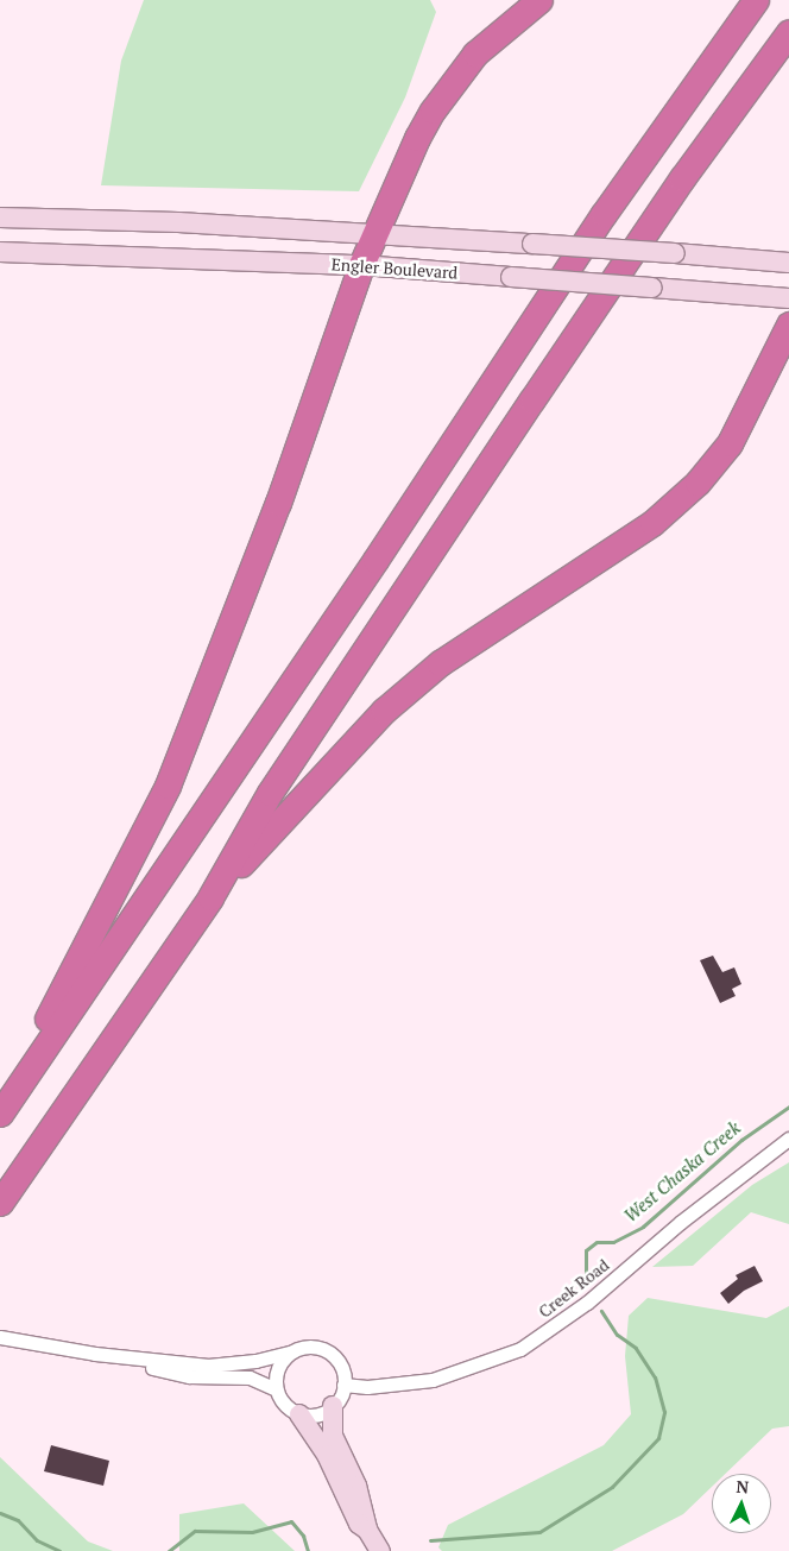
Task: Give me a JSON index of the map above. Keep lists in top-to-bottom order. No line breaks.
{"streets":{"main road":["Engler Boulevard"],"street":["Creek Road"]},"water":["West Chaska Creek"],"north":"top"}
